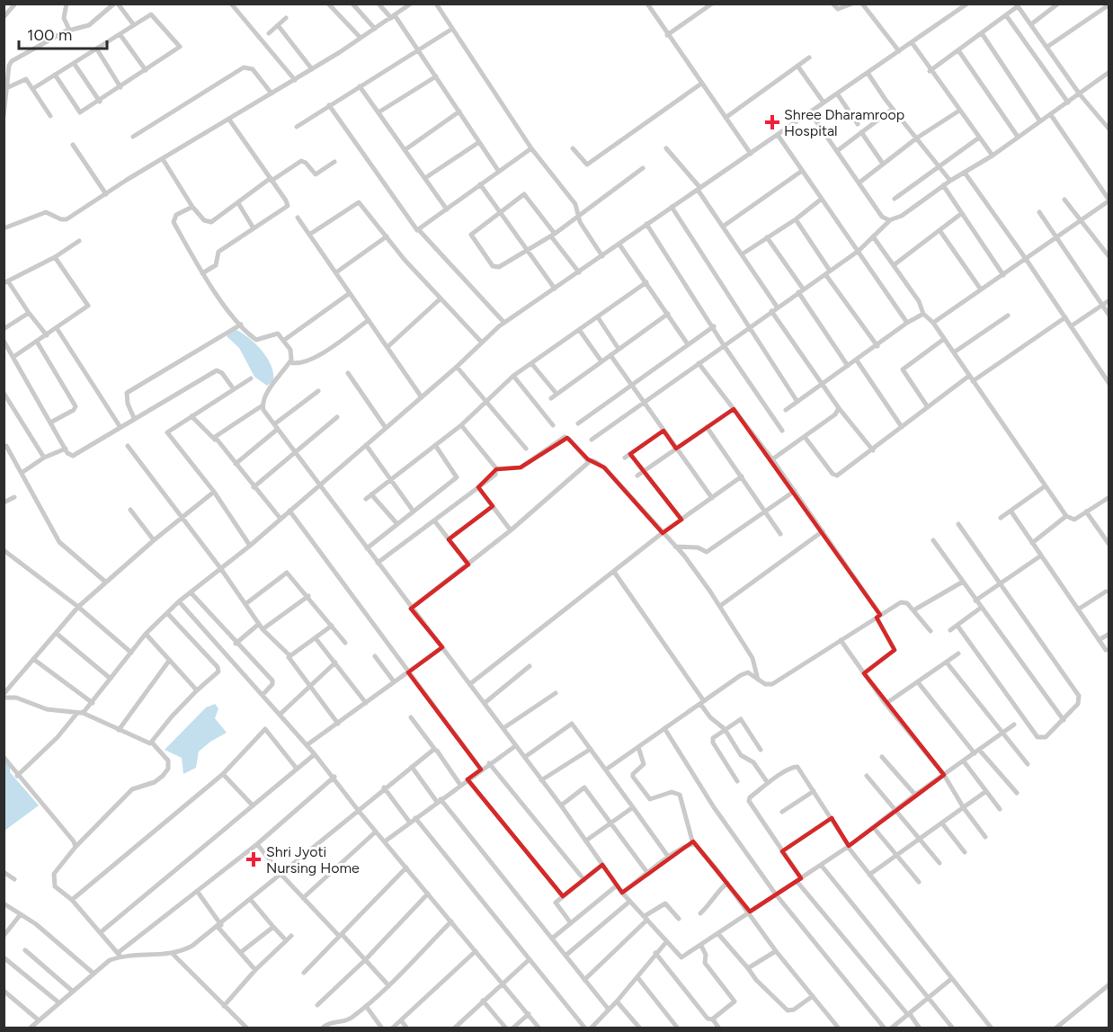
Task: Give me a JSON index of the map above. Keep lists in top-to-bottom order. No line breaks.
{"places":{"health":["Shree Dharamroop Hospital","Shri Jyoti Nursing Home"]},"scale_bar":"100 m"}
